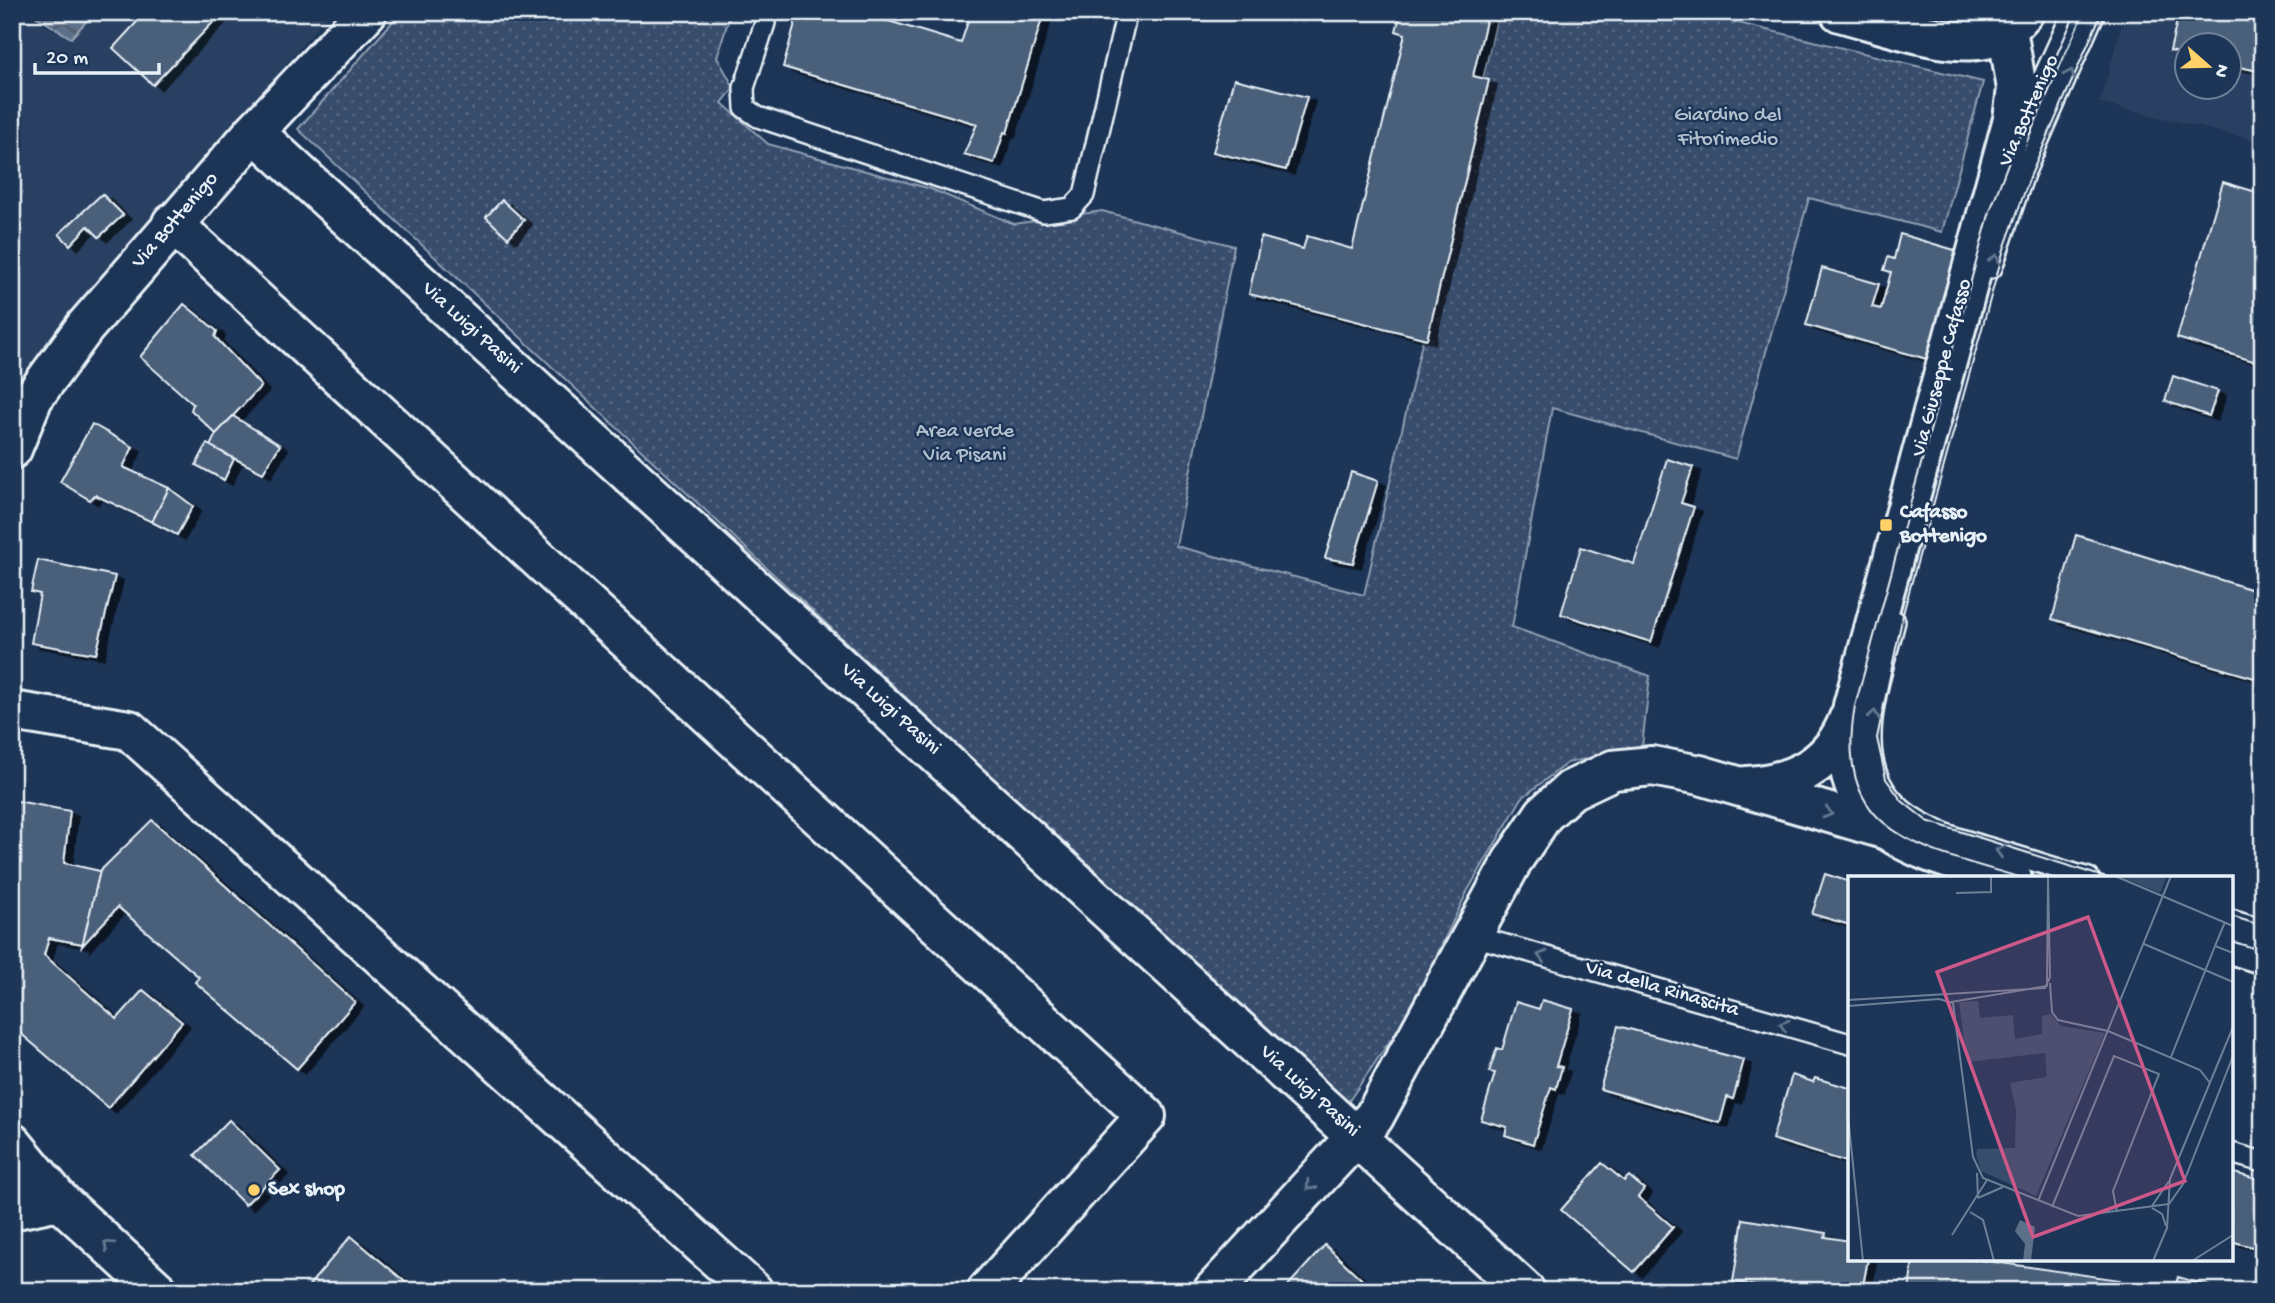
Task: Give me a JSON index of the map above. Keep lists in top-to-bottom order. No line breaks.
{"streets":{"street":["Via Bottenigo","Via Luigi Pasini","Via Giuseppe Cafasso"],"lane":["Via della Rinascita"]},"crossings":[["Via Bottenigo","Via Luigi Pasini"],["Via Bottenigo","Via Giuseppe Cafasso"]],"one_way":["Via della Rinascita"],"parks":["Giardino del Fitorimedio","Area verde Via Pisani"],"places":{"transit":["Cafasso Bottenigo"],"other":["Sex shop"]},"scale_bar":"20 m","north":"right"}
